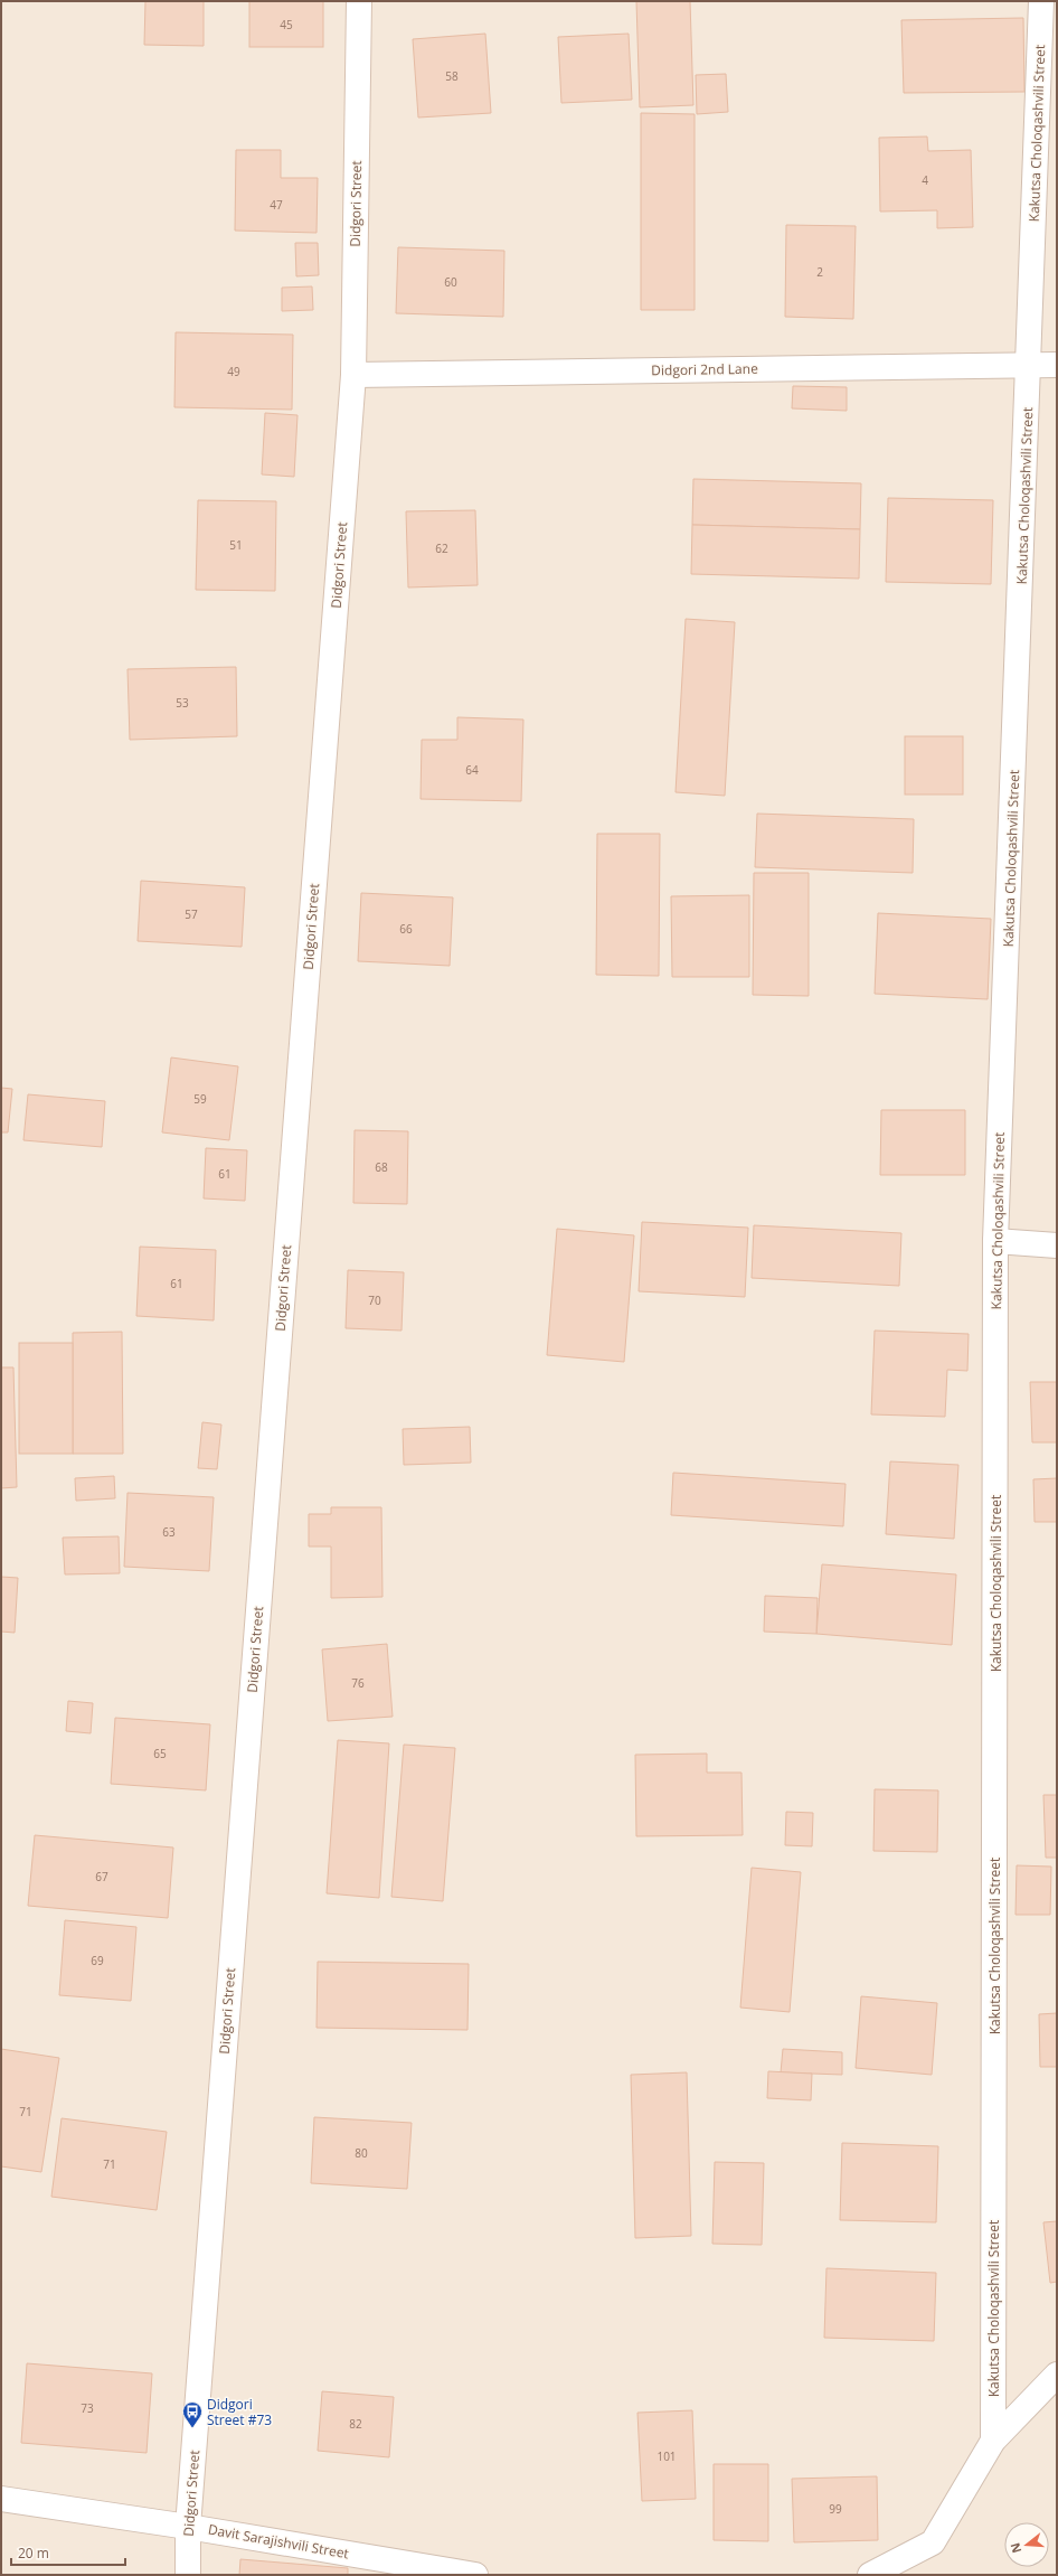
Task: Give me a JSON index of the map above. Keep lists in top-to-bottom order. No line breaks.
{"streets":{"street":["Kakutsa Choloqashvili Street","Didgori Street","Didgori 2nd Lane","Davit Sarajishvili Street"]},"crossings":[["Kakutsa Choloqashvili Street","Didgori 2nd Lane"],["Didgori Street","Didgori 2nd Lane"],["Didgori Street","Davit Sarajishvili Street"]],"places":{"bus stop":["Didgori Street #73"]},"house_numbers":["45","58","4","47","2","60","49","51","62","53","64","57","66","59","68","61","61","70","63","76","65","67","69","71","80","71","73","82","101","99"],"scale_bar":"20 m","north":"left"}
